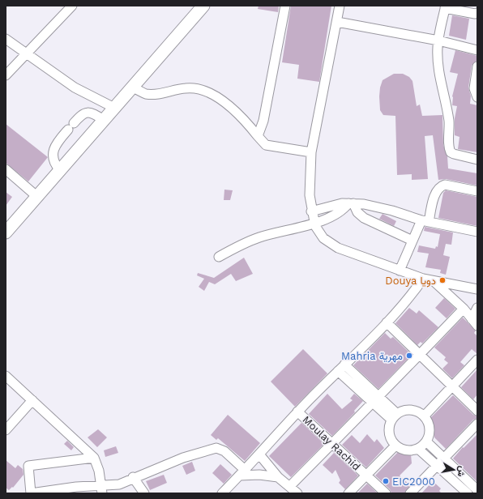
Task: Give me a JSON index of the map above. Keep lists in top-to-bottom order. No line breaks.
{"streets":{"street":["Moulay Rachid"]},"places":["Douya دويا","Mahria مهرية","EIC2000"],"north":"right"}
